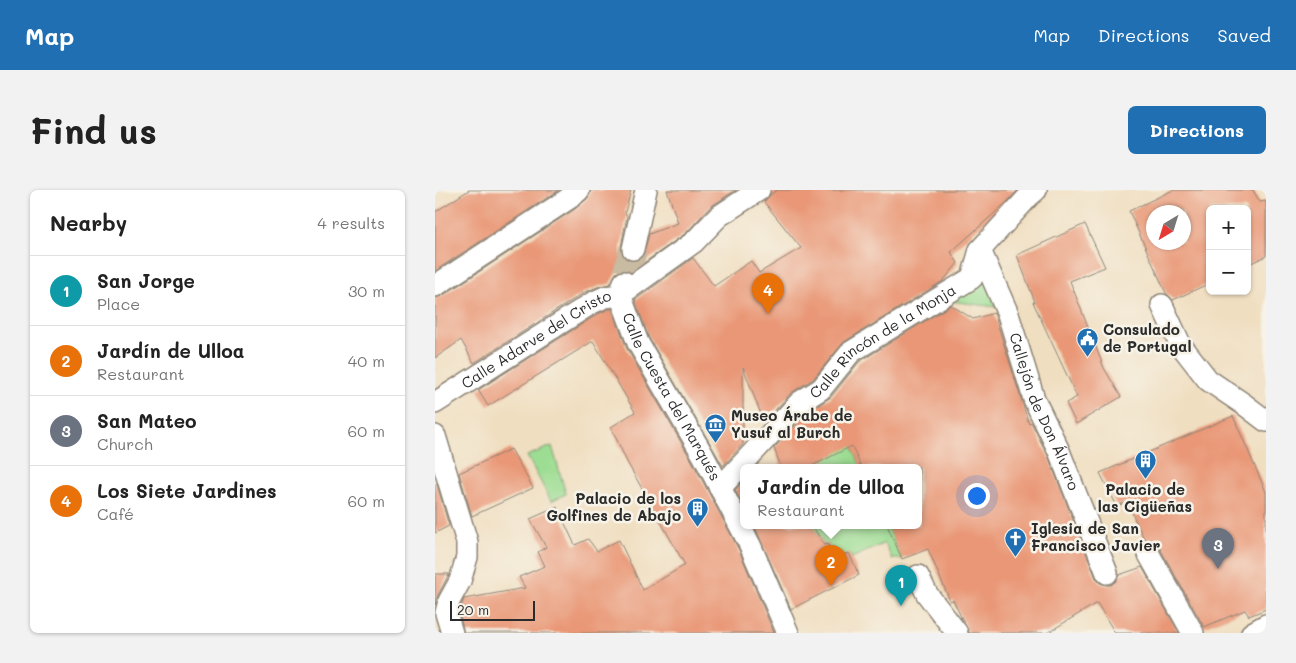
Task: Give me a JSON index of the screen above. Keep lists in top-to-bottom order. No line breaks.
{"streets":{"street":["Calle Rincón de la Monja","Calle Adarve del Cristo","Calle Cuesta del Marqués","Callejón de Don Álvaro"]},"crossings":[["Calle Rincón de la Monja","Calle Cuesta del Marqués"],["Calle Rincón de la Monja","Callejón de Don Álvaro"],["Calle Adarve del Cristo","Calle Cuesta del Marqués"]],"places":{"public building":["Consulado de Portugal"],"museum":["Museo Árabe de Yusuf al Burch"],"building":["Palacio de las Cigüeñas","Palacio de los Golfines de Abajo"],"church":["Iglesia de San Francisco Javier"]},"scale_bar":"20 m","north":"bottom left","page":{"header":"Map","nav":["Map","Directions","Saved"],"buttons":"Directions","title":"Find us","heading":["Nearby","4 results"],"map_buttons":["+","−"],"list":[{"mark":"1","name":"San Jorge","note":"Place","value":"30 m"},{"mark":"2","name":"Jardín de Ulloa","note":"Restaurant","value":"40 m"},{"mark":"3","name":"San Mateo","note":"Church","value":"60 m"},{"mark":"4","name":"Los Siete Jardines","note":"Café","value":"60 m"}],"pins":["4","3","2","1"],"popup":["Jardín de Ulloa","Restaurant"],"scale":"20 m"}}
